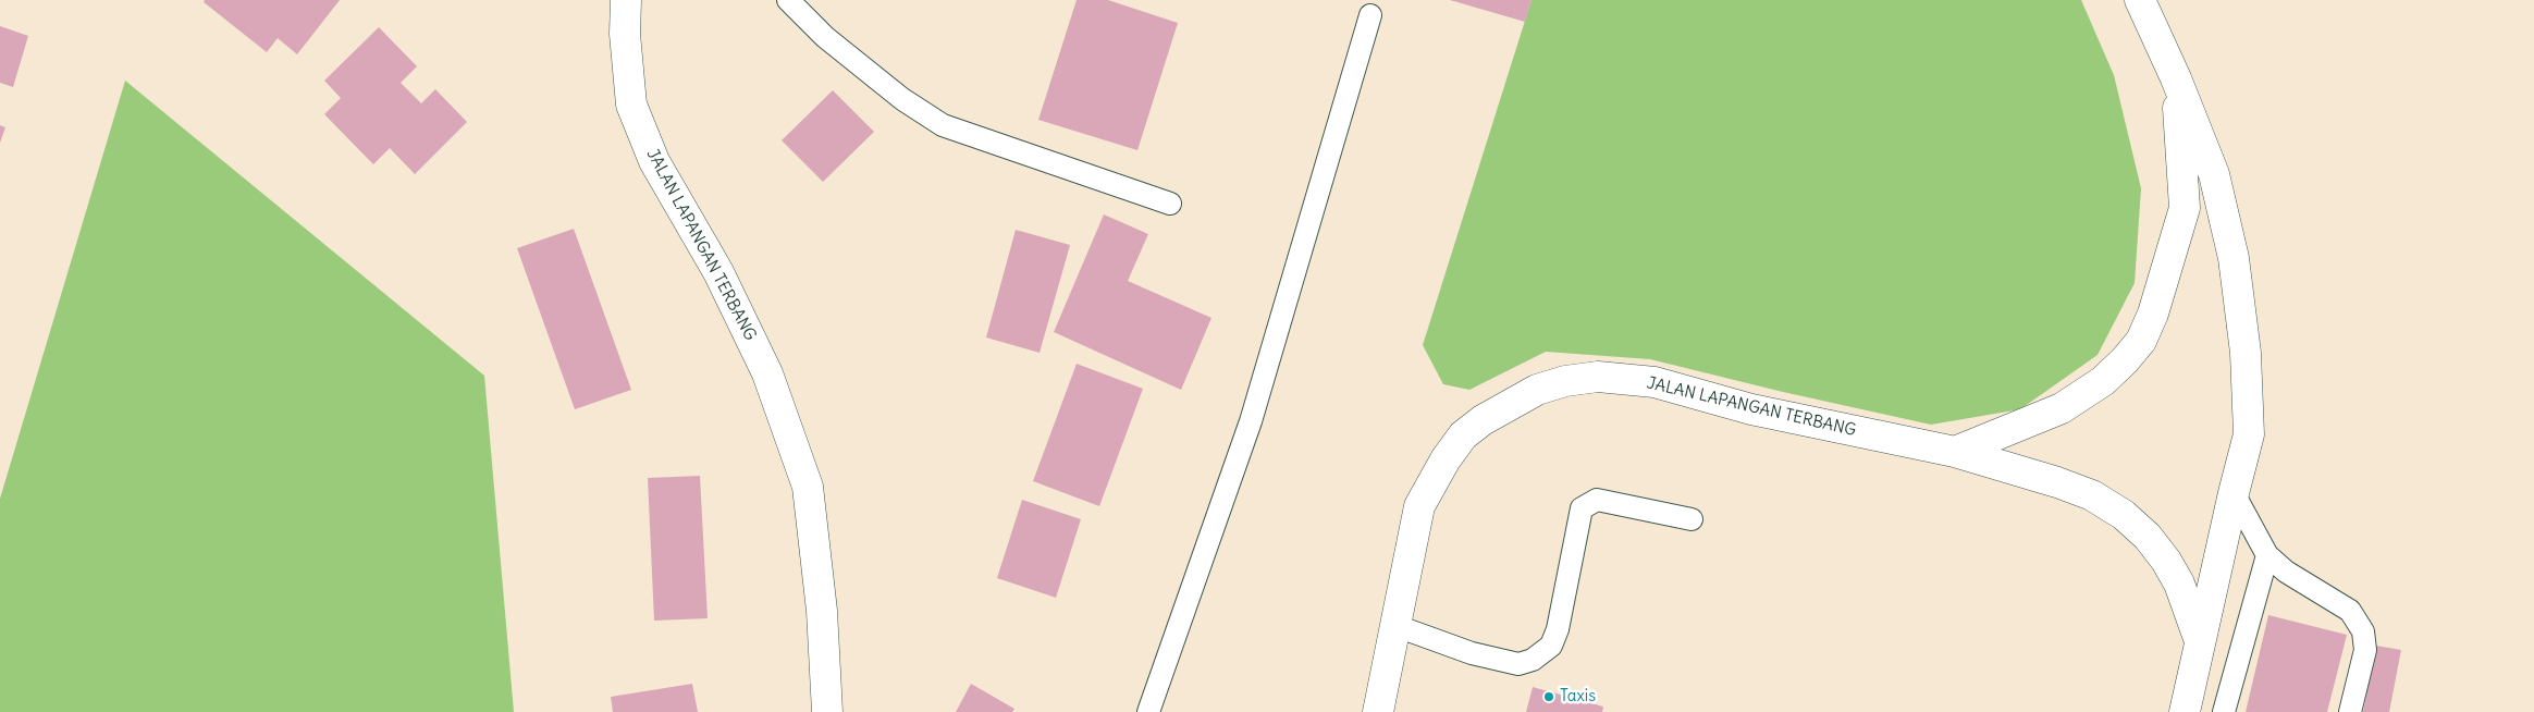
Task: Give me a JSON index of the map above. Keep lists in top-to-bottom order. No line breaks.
{"streets":{"street":["JALAN LAPANGAN TERBANG"]},"places":["Taxis"]}
